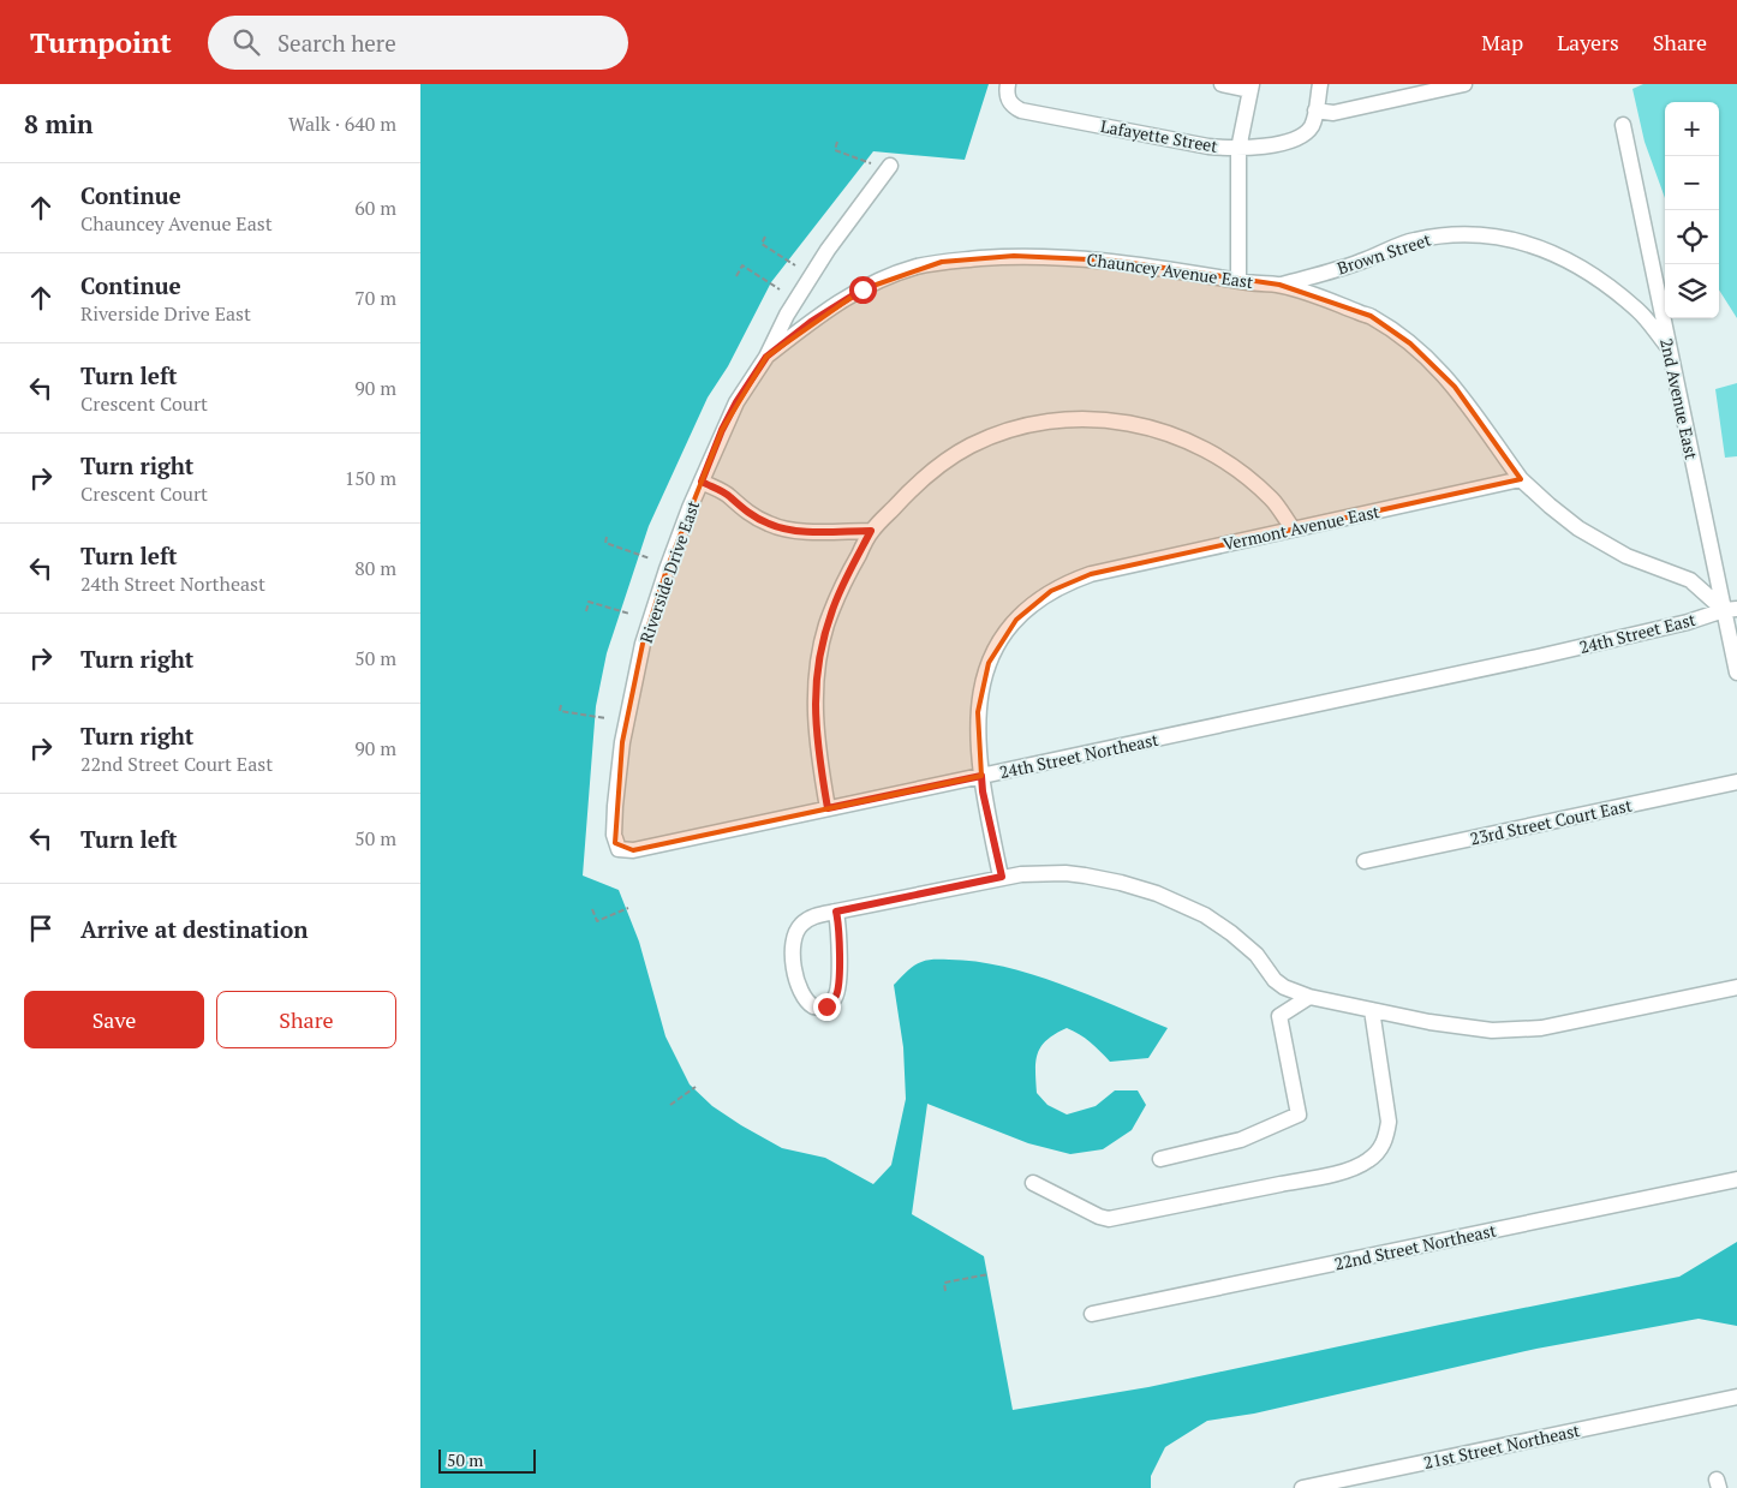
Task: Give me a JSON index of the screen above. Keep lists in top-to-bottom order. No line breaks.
{"streets":{"street":["Lafayette Street","Brown Street","Chauncey Avenue East","2nd Avenue East","Vermont Avenue East","Riverside Drive East","24th Street East","24th Street Northeast","23rd Street Court East","22nd Street Northeast","21st Street Northeast"]},"crossings":[["Brown Street","Chauncey Avenue East"],["Brown Street","2nd Avenue East"],["Chauncey Avenue East","Vermont Avenue East"],["Chauncey Avenue East","Riverside Drive East"],["2nd Avenue East","24th Street East"],["Vermont Avenue East","24th Street Northeast"],["Riverside Drive East","24th Street Northeast"],["24th Street East","24th Street Northeast"]],"scale_bar":"50 m","page":{"header":"Turnpoint","search":"Search here","nav":["Map","Layers","Share"],"heading":["8 min","Walk · 640 m"],"map_buttons":["+","−"],"list":[["Continue","Chauncey Avenue East","60 m"],["Continue","Riverside Drive East","70 m"],["Turn left","Crescent Court","90 m"],["Turn right","Crescent Court","150 m"],["Turn left","24th Street Northeast","80 m"],["Turn right","50 m"],["Turn right","22nd Street Court East","90 m"],["Turn left","50 m"],"Arrive at destination"],"buttons":["Save","Share"],"scale":"50 m"}}
